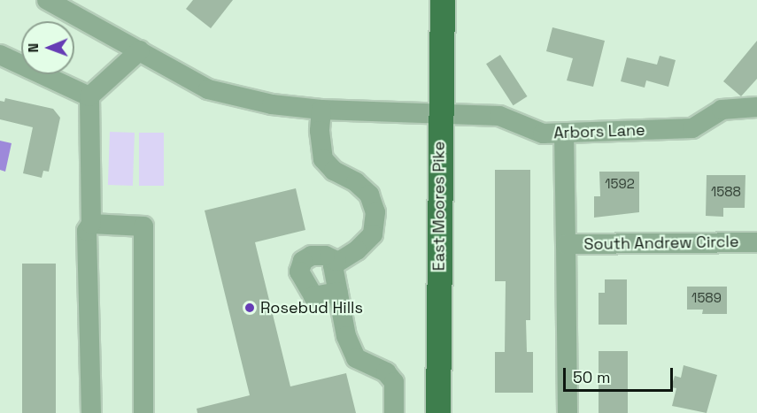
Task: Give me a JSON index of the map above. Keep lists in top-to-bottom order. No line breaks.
{"streets":{"main road":["East Moores Pike"],"street":["Arbors Lane","South Andrew Circle"]},"crossings":[["Arbors Lane","East Moores Pike"],["Arbors Lane","South Andrew Circle"]],"places":["Rosebud Hills"],"house_numbers":["1592","1588","1589"],"scale_bar":"50 m","north":"left"}
